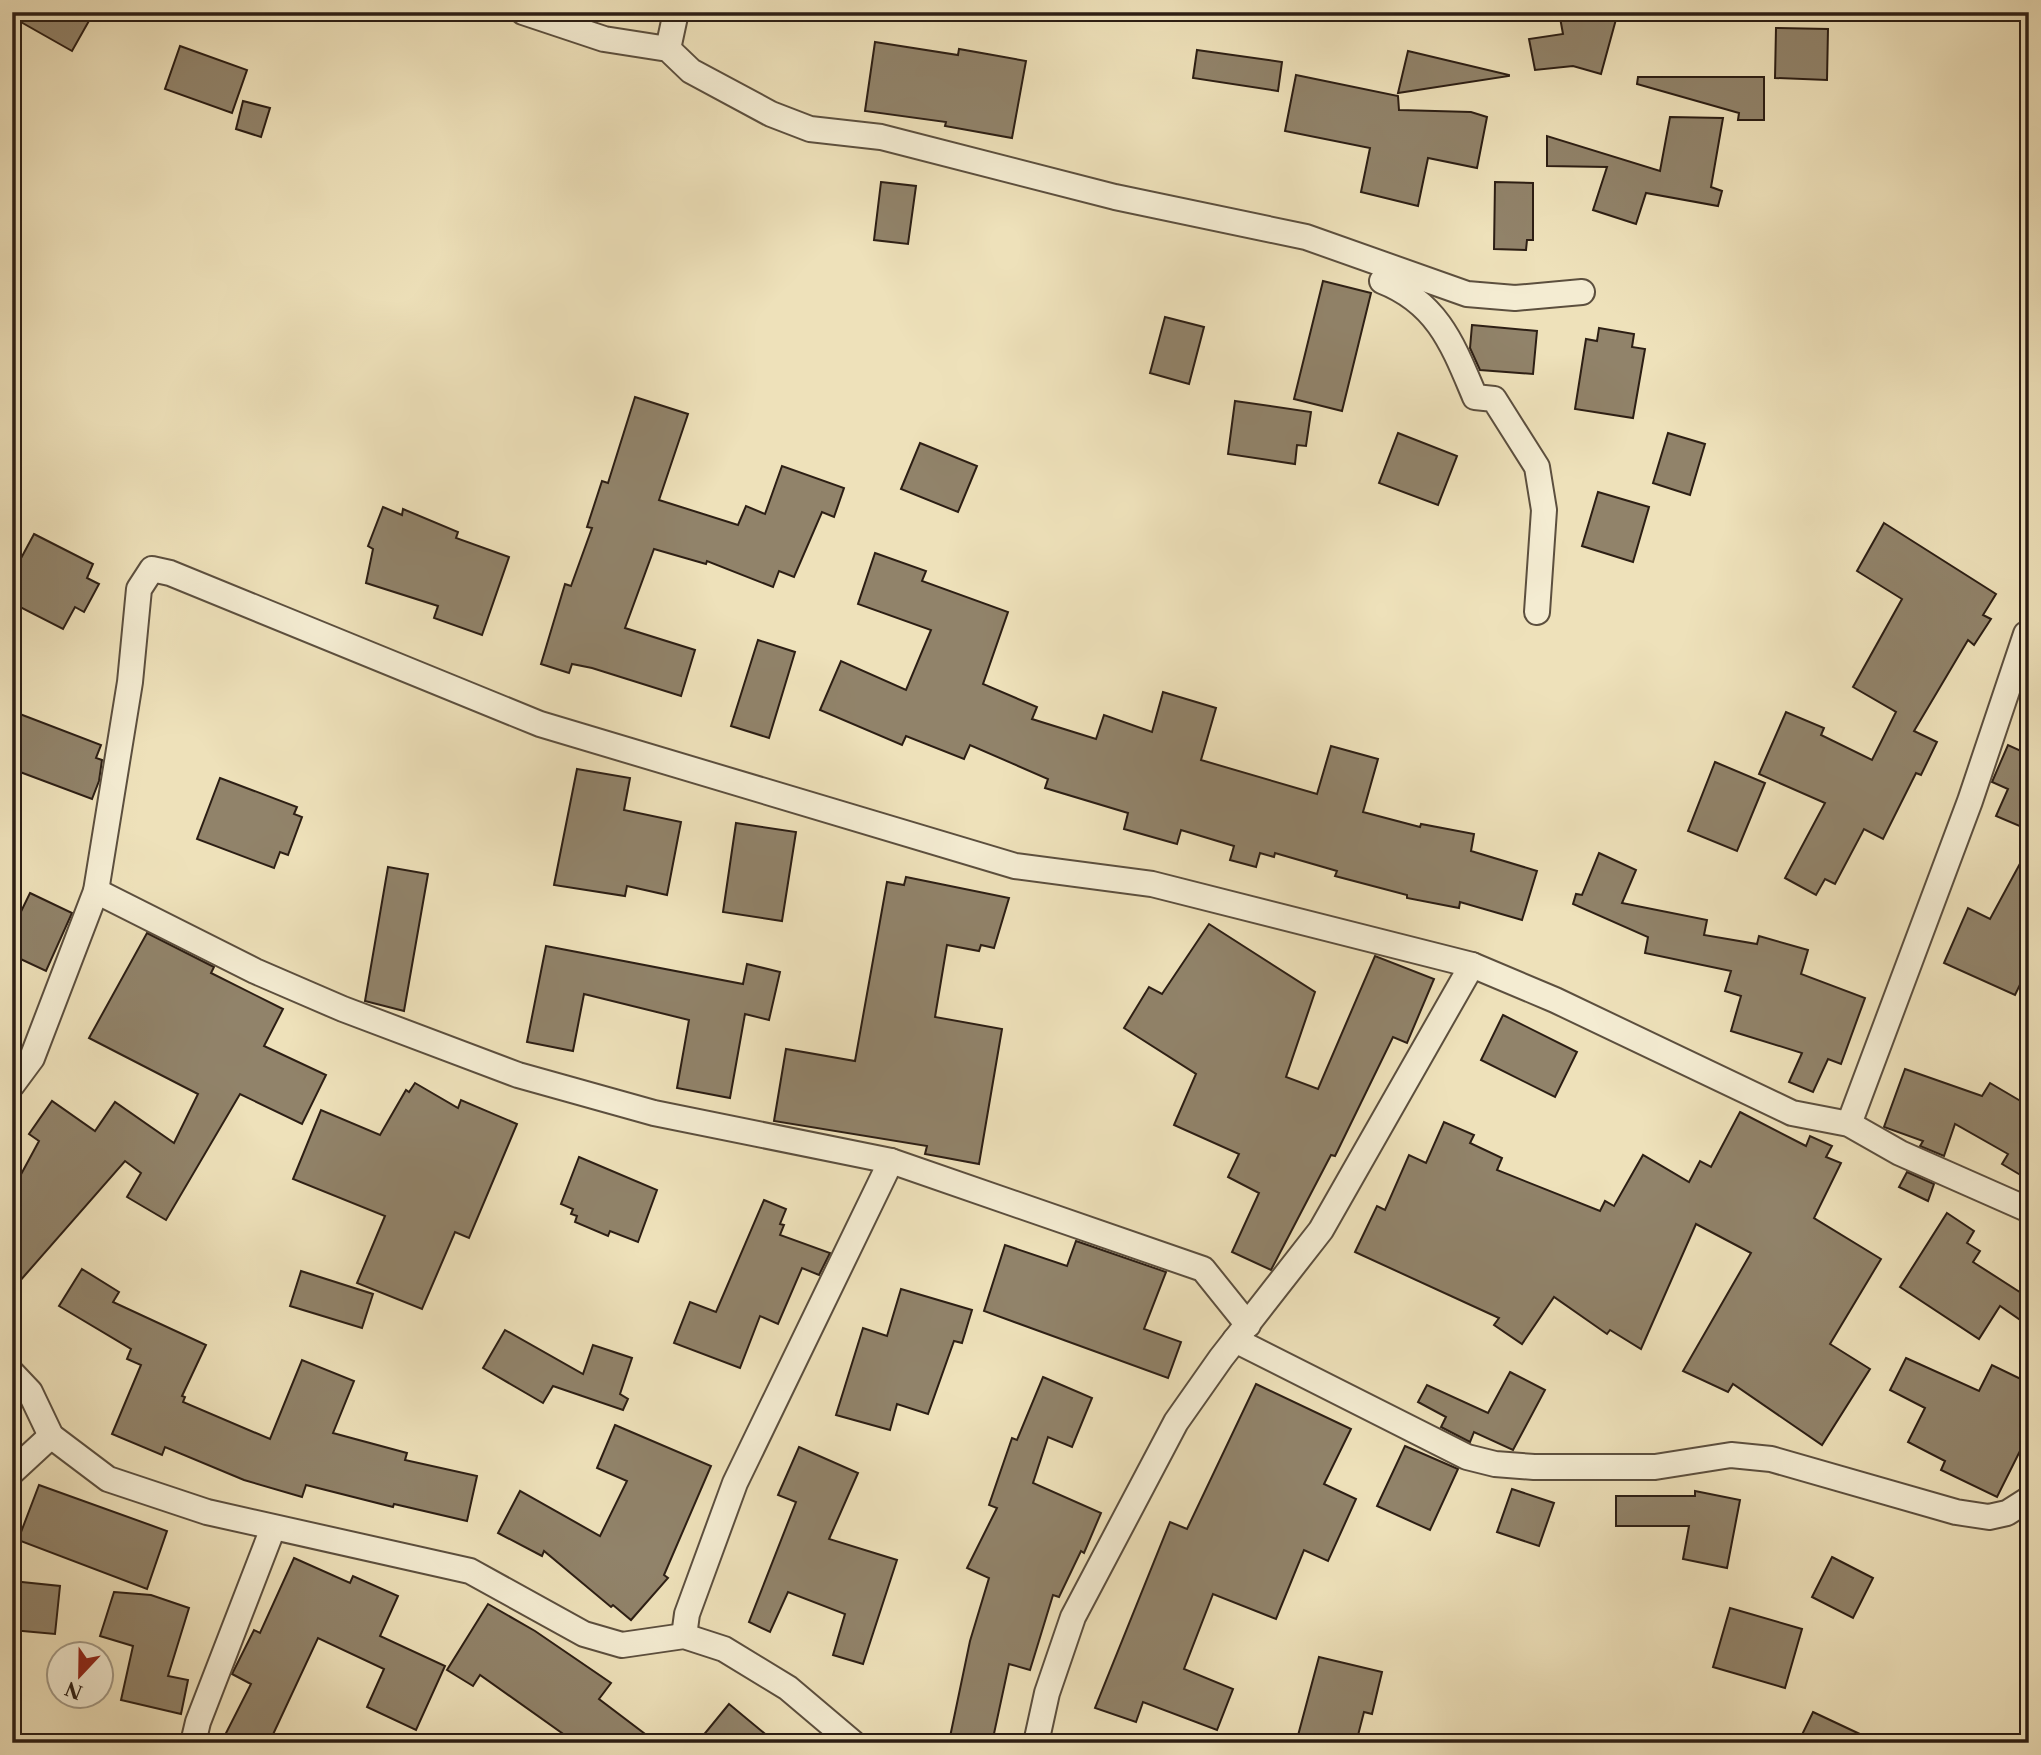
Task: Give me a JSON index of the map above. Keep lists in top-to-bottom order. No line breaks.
{"north":"bottom"}
